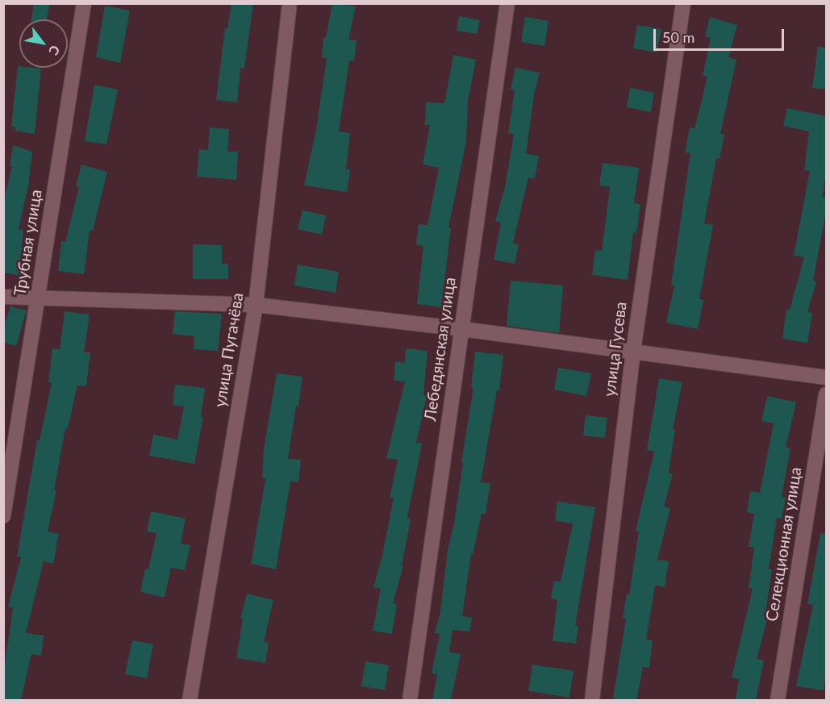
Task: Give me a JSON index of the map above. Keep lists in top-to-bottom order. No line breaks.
{"streets":{"street":["Трубная улица","Лебедянская улица","улица Гусева","улица Пугачёва","Селекционная улица"]},"scale_bar":"50 m","north":"bottom right"}
